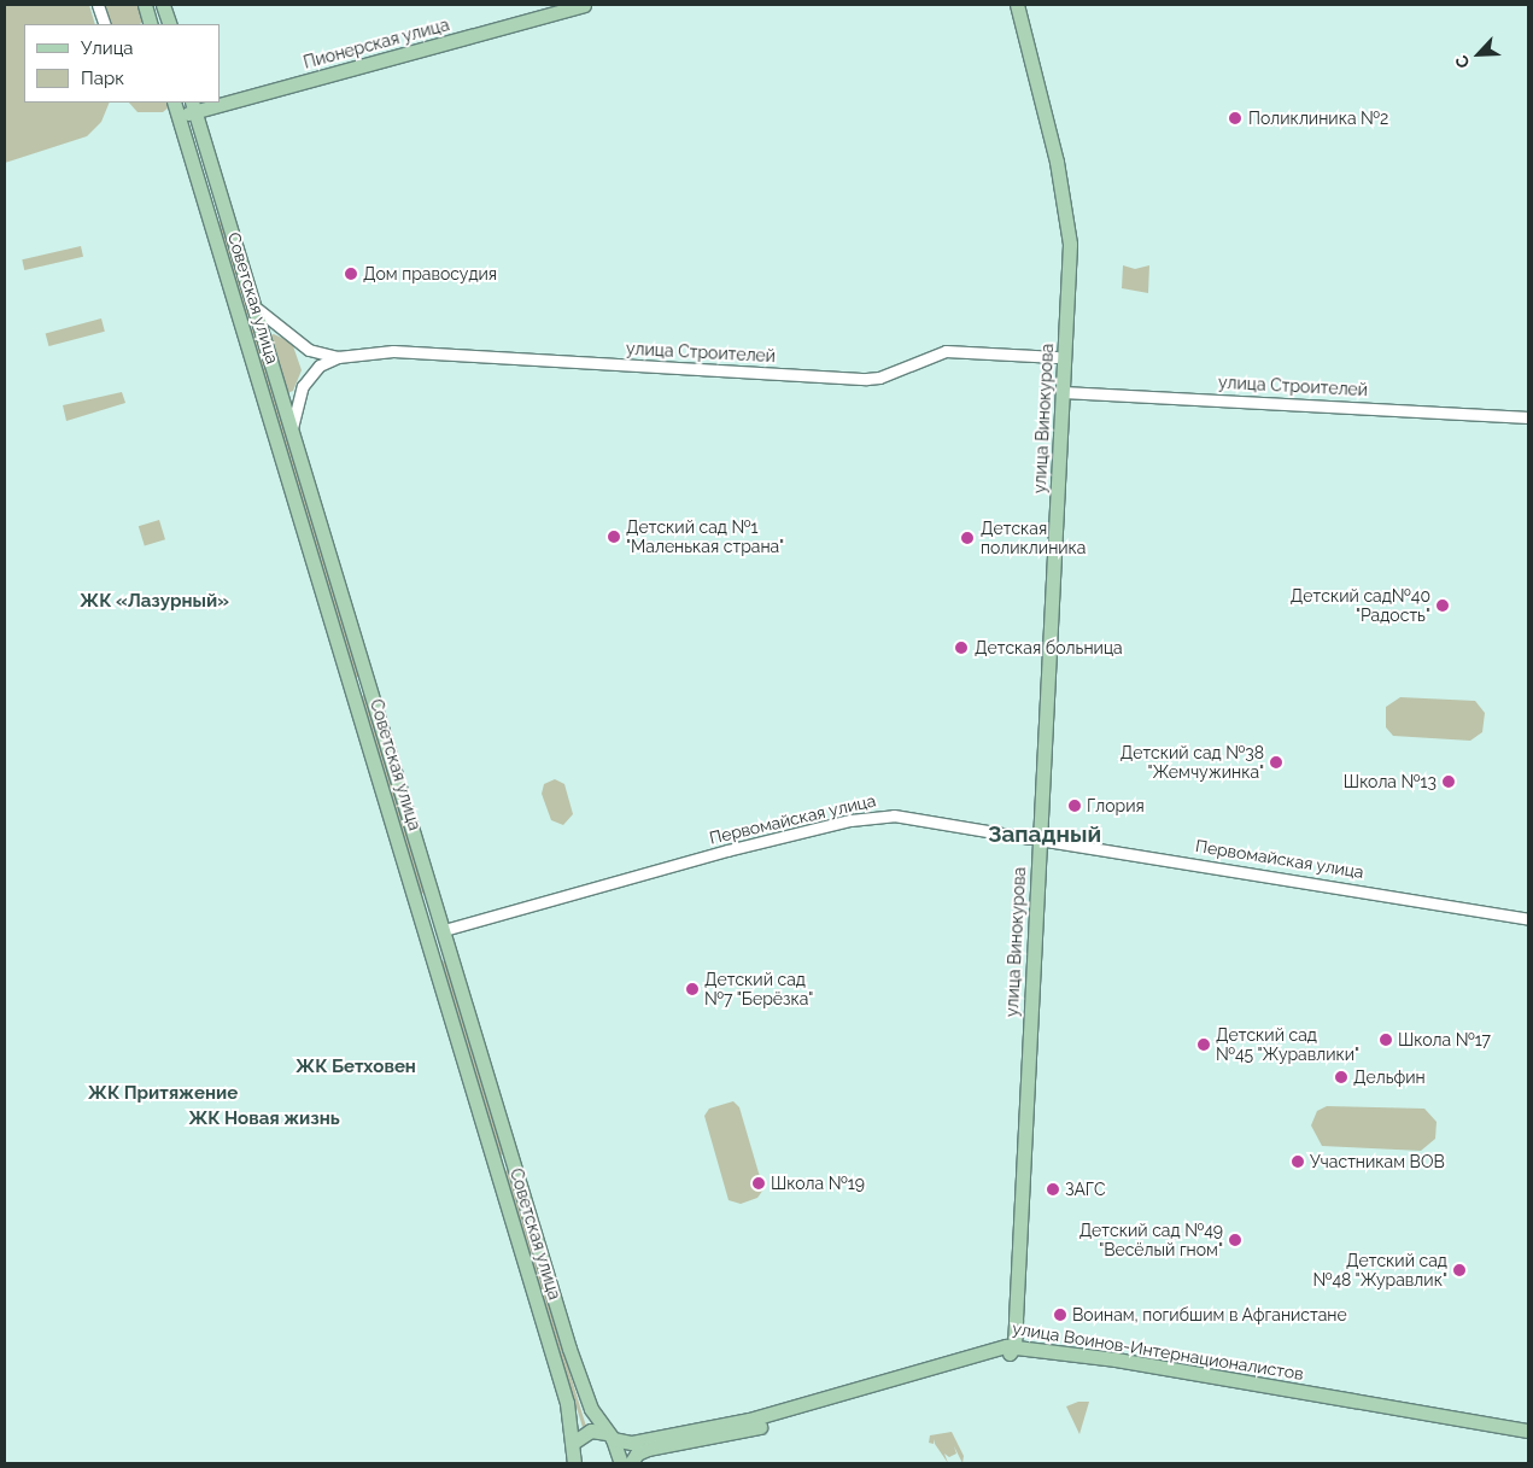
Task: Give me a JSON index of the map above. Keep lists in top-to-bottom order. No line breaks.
{"streets":{"main road":["Пионерская улица","Советская улица","улица Винокурова","Первомайская улица","улица Воинов-Интернационалистов"],"street":["улица Строителей"]},"crossings":[["Пионерская улица","Советская улица"],["Советская улица","улица Строителей"],["Советская улица","Первомайская улица"],["Советская улица","улица Воинов-Интернационалистов"],["улица Строителей","улица Винокурова"],["улица Винокурова","Первомайская улица"],["улица Винокурова","улица Воинов-Интернационалистов"]],"districts":["ЖК «Лазурный»","Западный","ЖК Бетховен","ЖК Притяжение","ЖК Новая жизнь"],"places":["Поликлиника №2","Дом правосудия","Детский сад №1 \"Маленькая страна\"","Детская поликлиника","Детский сад№40 \"Радость\"","Детская больница","Детский сад №38 \"Жемчужинка\"","Школа №13","Глория","Детский сад №7 \"Берёзка\"","Школа №17","Детский сад №45 \"Журавлики\"","Дельфин","Участникам ВОВ","Школа №19","ЗАГС","Детский сад №49 \"Весёлый гном\"","Детский сад №48 \"Журавлик\"","Воинам, погибшим в Афганистане"],"legend":["Улица","Парк"],"north":"bottom left"}
